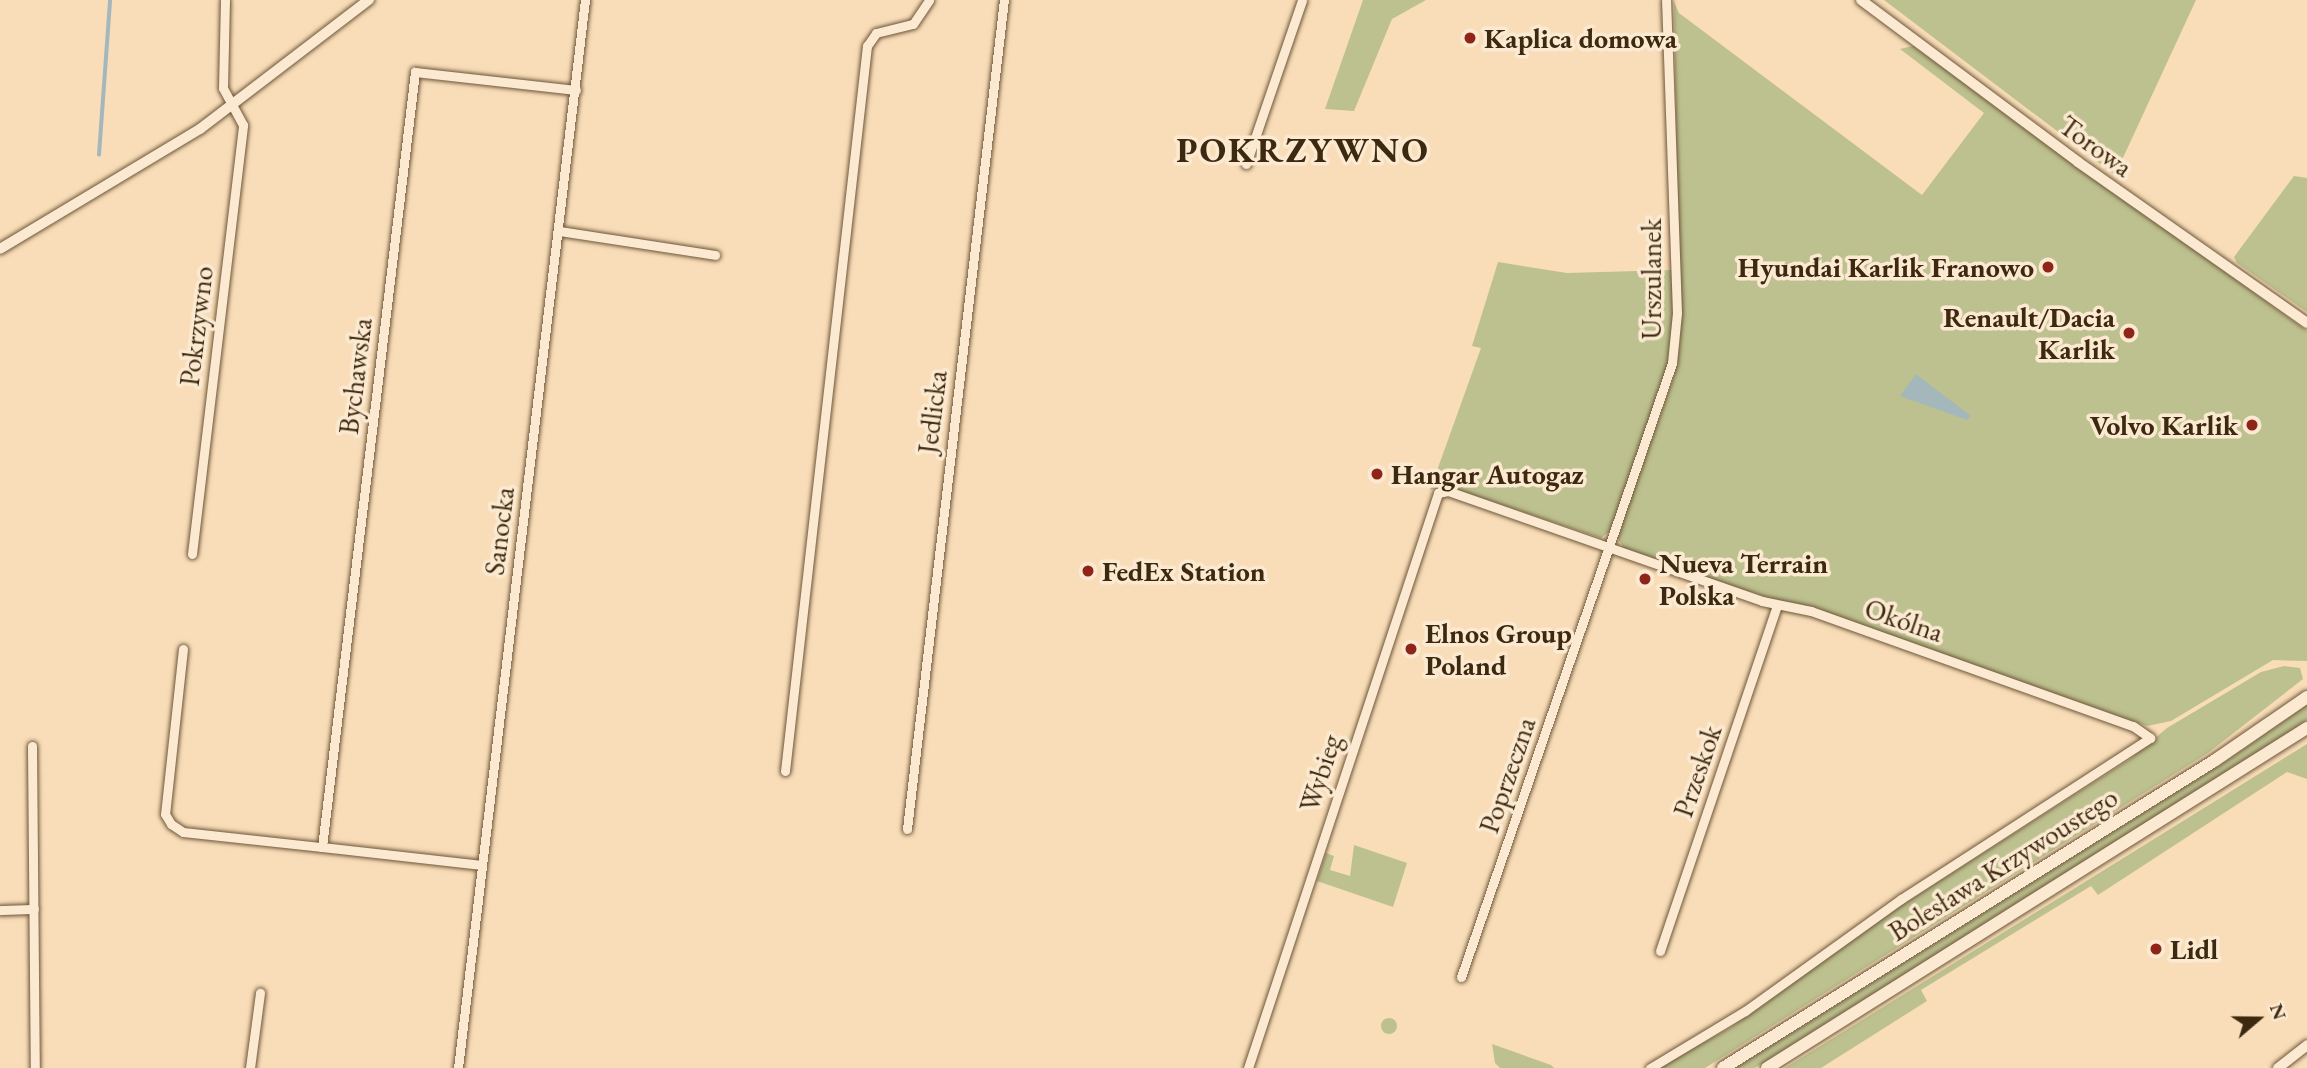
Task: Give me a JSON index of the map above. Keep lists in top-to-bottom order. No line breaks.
{"streets":{"main road":["Bolesława Krzywoustego"],"street":["Torowa","Urszulanek","Pokrzywno","Bychawska","Jedlicka","Sanocka","Okólna","Przeskok","Wybieg","Poprzeczna"]},"crossings":[["Urszulanek","Okólna"],["Urszulanek","Poprzeczna"],["Bychawska","Sanocka"],["Okólna","Przeskok"],["Okólna","Wybieg"],["Okólna","Poprzeczna"],["Okólna","Bolesława Krzywoustego"]],"districts":["POKRZYWNO"],"places":["Kaplica domowa","Hyundai Karlik Franowo","Renault/Dacia Karlik","Volvo Karlik","Hangar Autogaz","FedEx Station","Nueva Terrain Polska","Elnos Group Poland","Lidl"],"north":"right"}
